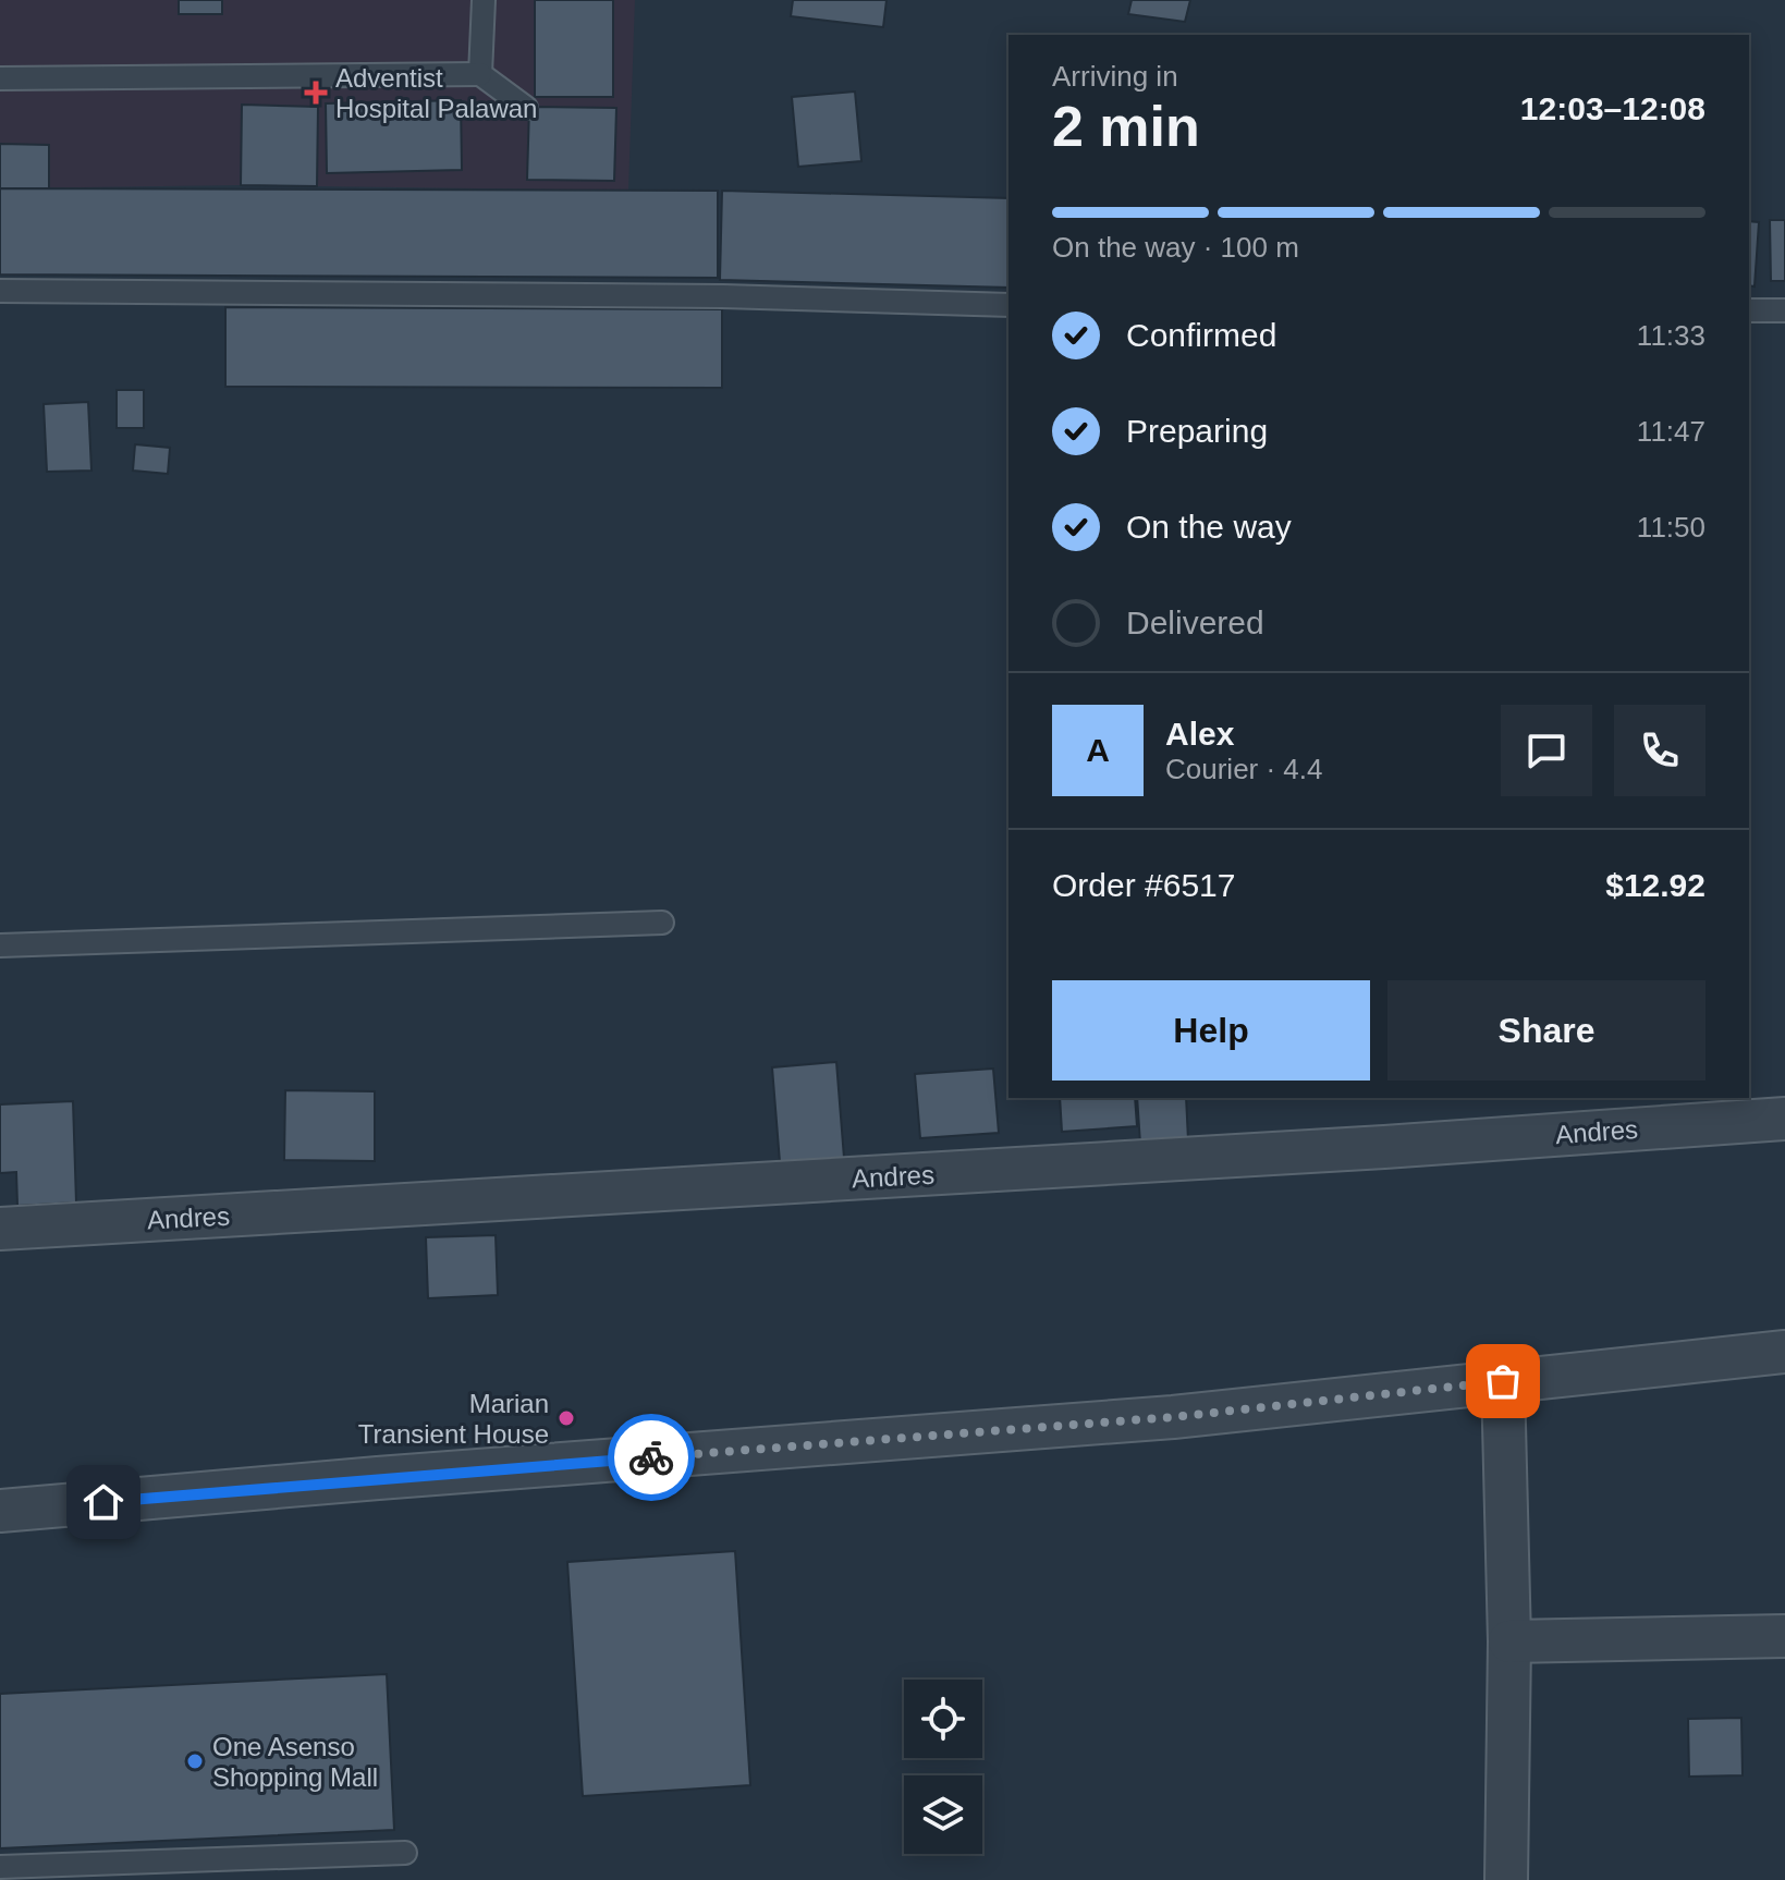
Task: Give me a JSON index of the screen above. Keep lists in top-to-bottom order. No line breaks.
{"streets":{"street":["Andres"]},"places":{"health":["Adventist Hospital Palawan"],"other":["Marian Transient House","One Asenso Shopping Mall"]},"page":{"heading":["2 min","Arriving in","12:03–12:08"],"panel":["Alex","Courier · 4.4","Order #6517","$12.92"],"bar":"On the way · 100 m","list":[["Confirmed","11:33"],["Preparing","11:47"],["On the way","11:50"],"Delivered"],"round":"A","buttons":["Help","Share"]}}
